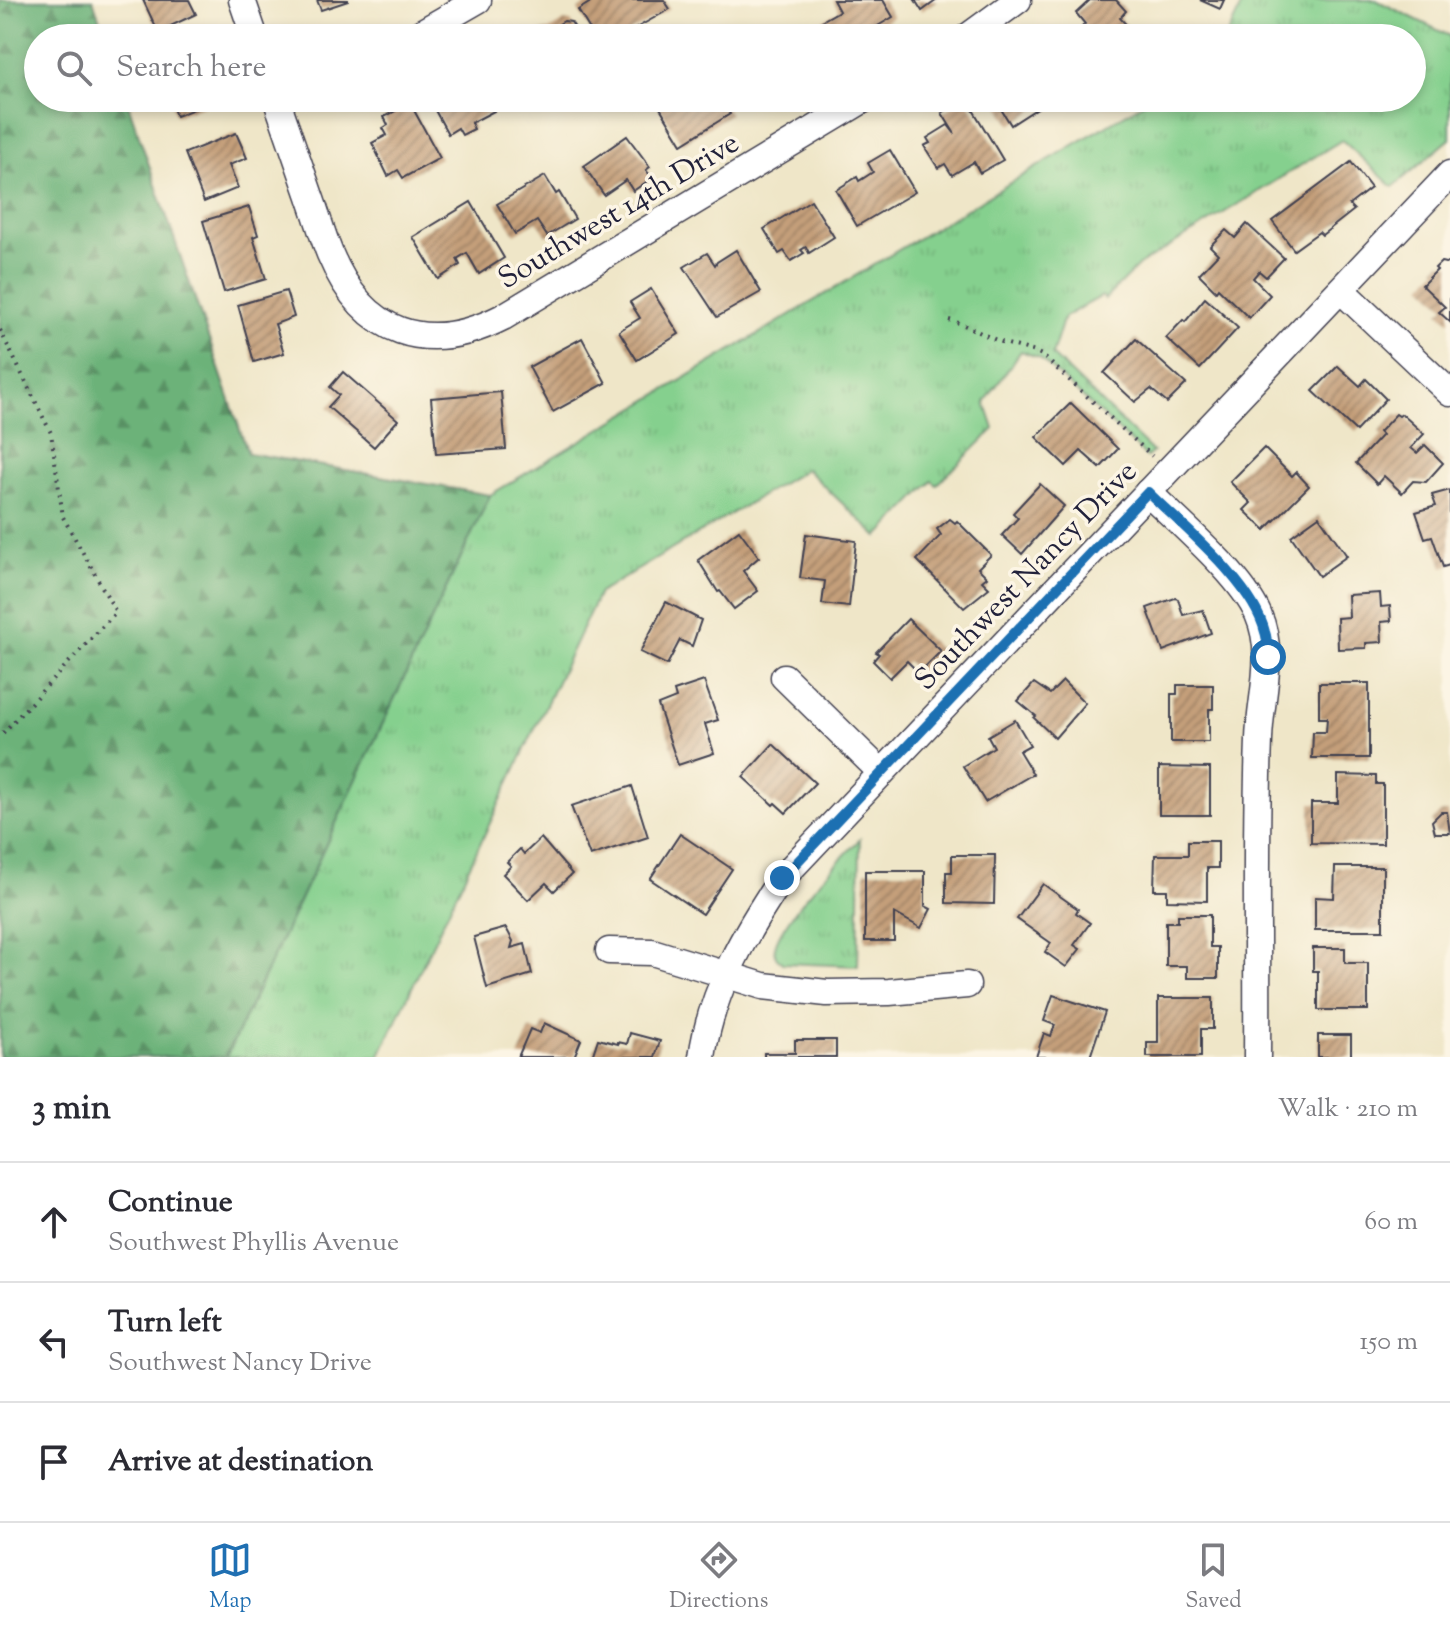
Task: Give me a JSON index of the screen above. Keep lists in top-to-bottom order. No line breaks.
{"streets":{"street":["Southwest 14th Drive","Southwest Nancy Drive"]},"page":{"search":"Search here","heading":["3 min","Walk · 210 m"],"list":[["Continue","Southwest Phyllis Avenue","60 m"],["Turn left","Southwest Nancy Drive","150 m"],"Arrive at destination"],"nav":["Map","Directions","Saved"]}}
